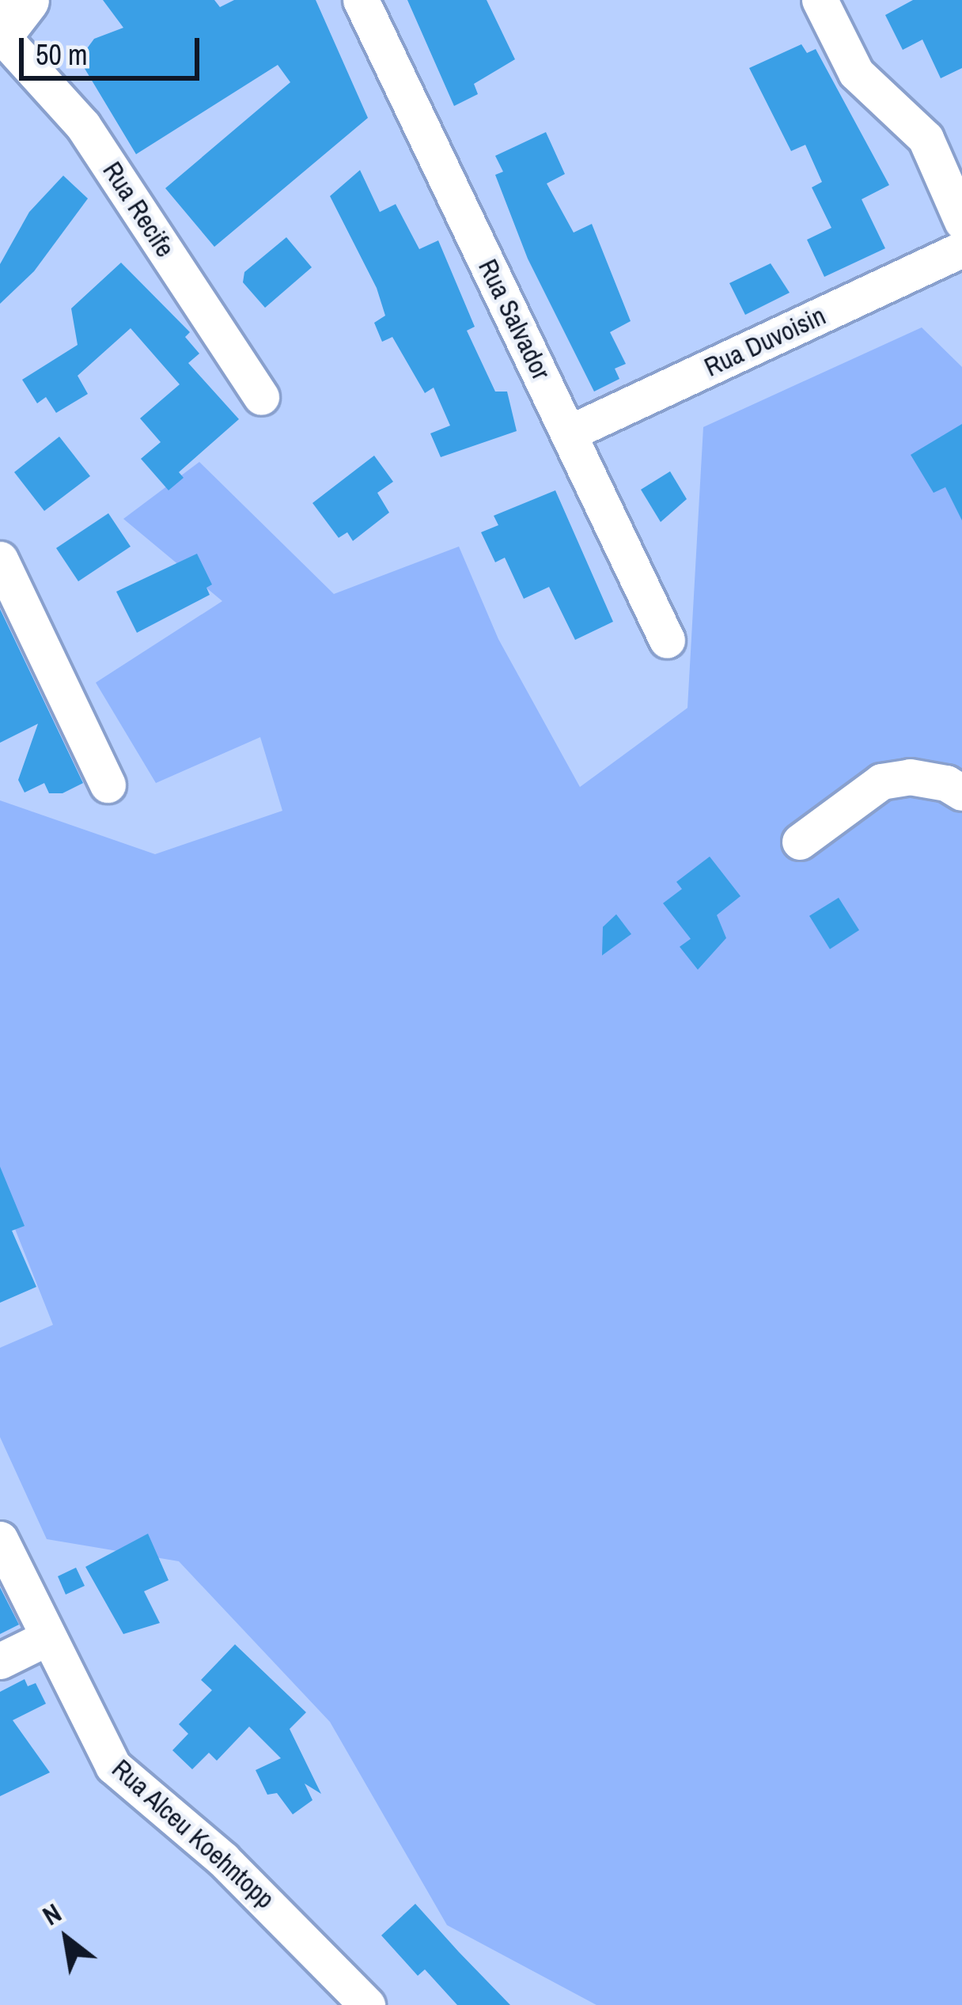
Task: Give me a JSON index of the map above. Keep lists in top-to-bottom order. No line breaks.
{"streets":{"street":["Rua Recife","Rua Salvador","Rua Duvoisin","Rua Alceu Koehntopp"]},"crossings":[["Rua Salvador","Rua Duvoisin"]],"scale_bar":"50 m","north":"top left"}
